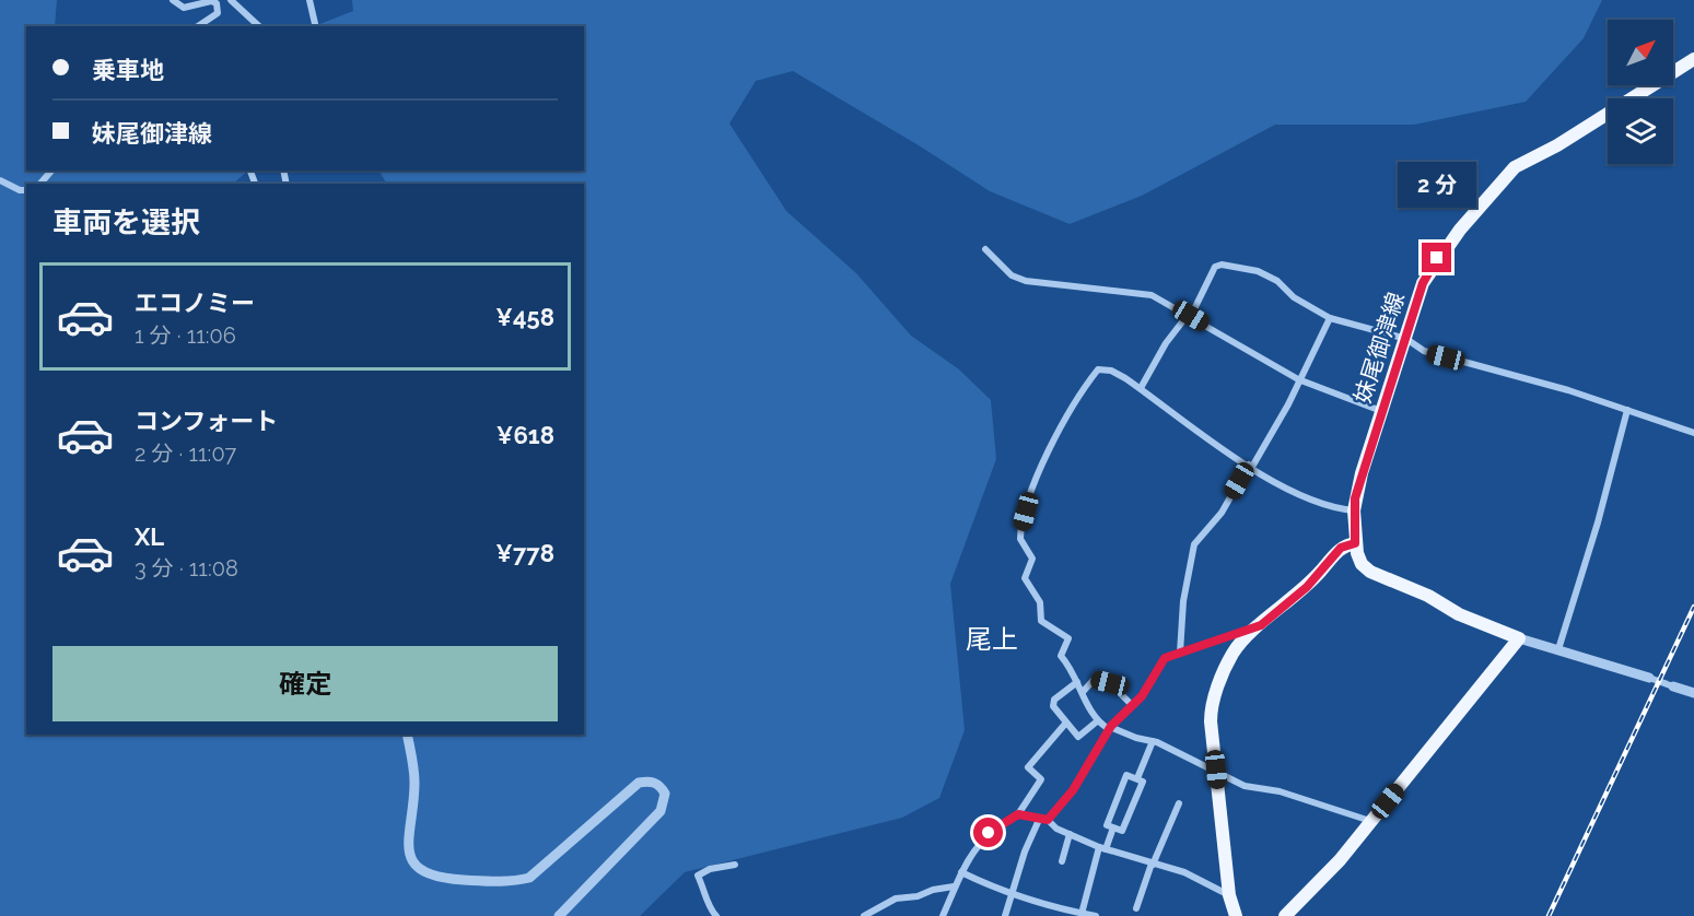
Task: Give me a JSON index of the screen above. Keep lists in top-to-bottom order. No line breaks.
{"streets":{"main road":["妹尾御津線"]},"districts":["尾上"],"north":"top right","page":{"banner":["乗車地","妹尾御津線"],"bubble":"2 分","heading":"車両を選択","list":[{"name":"エコノミー","note":"1 分 · 11:06","value":"¥458"},{"name":"コンフォート","note":"2 分 · 11:07","value":"¥618"},{"name":"XL","note":"3 分 · 11:08","value":"¥778"}],"buttons":"確定"}}
